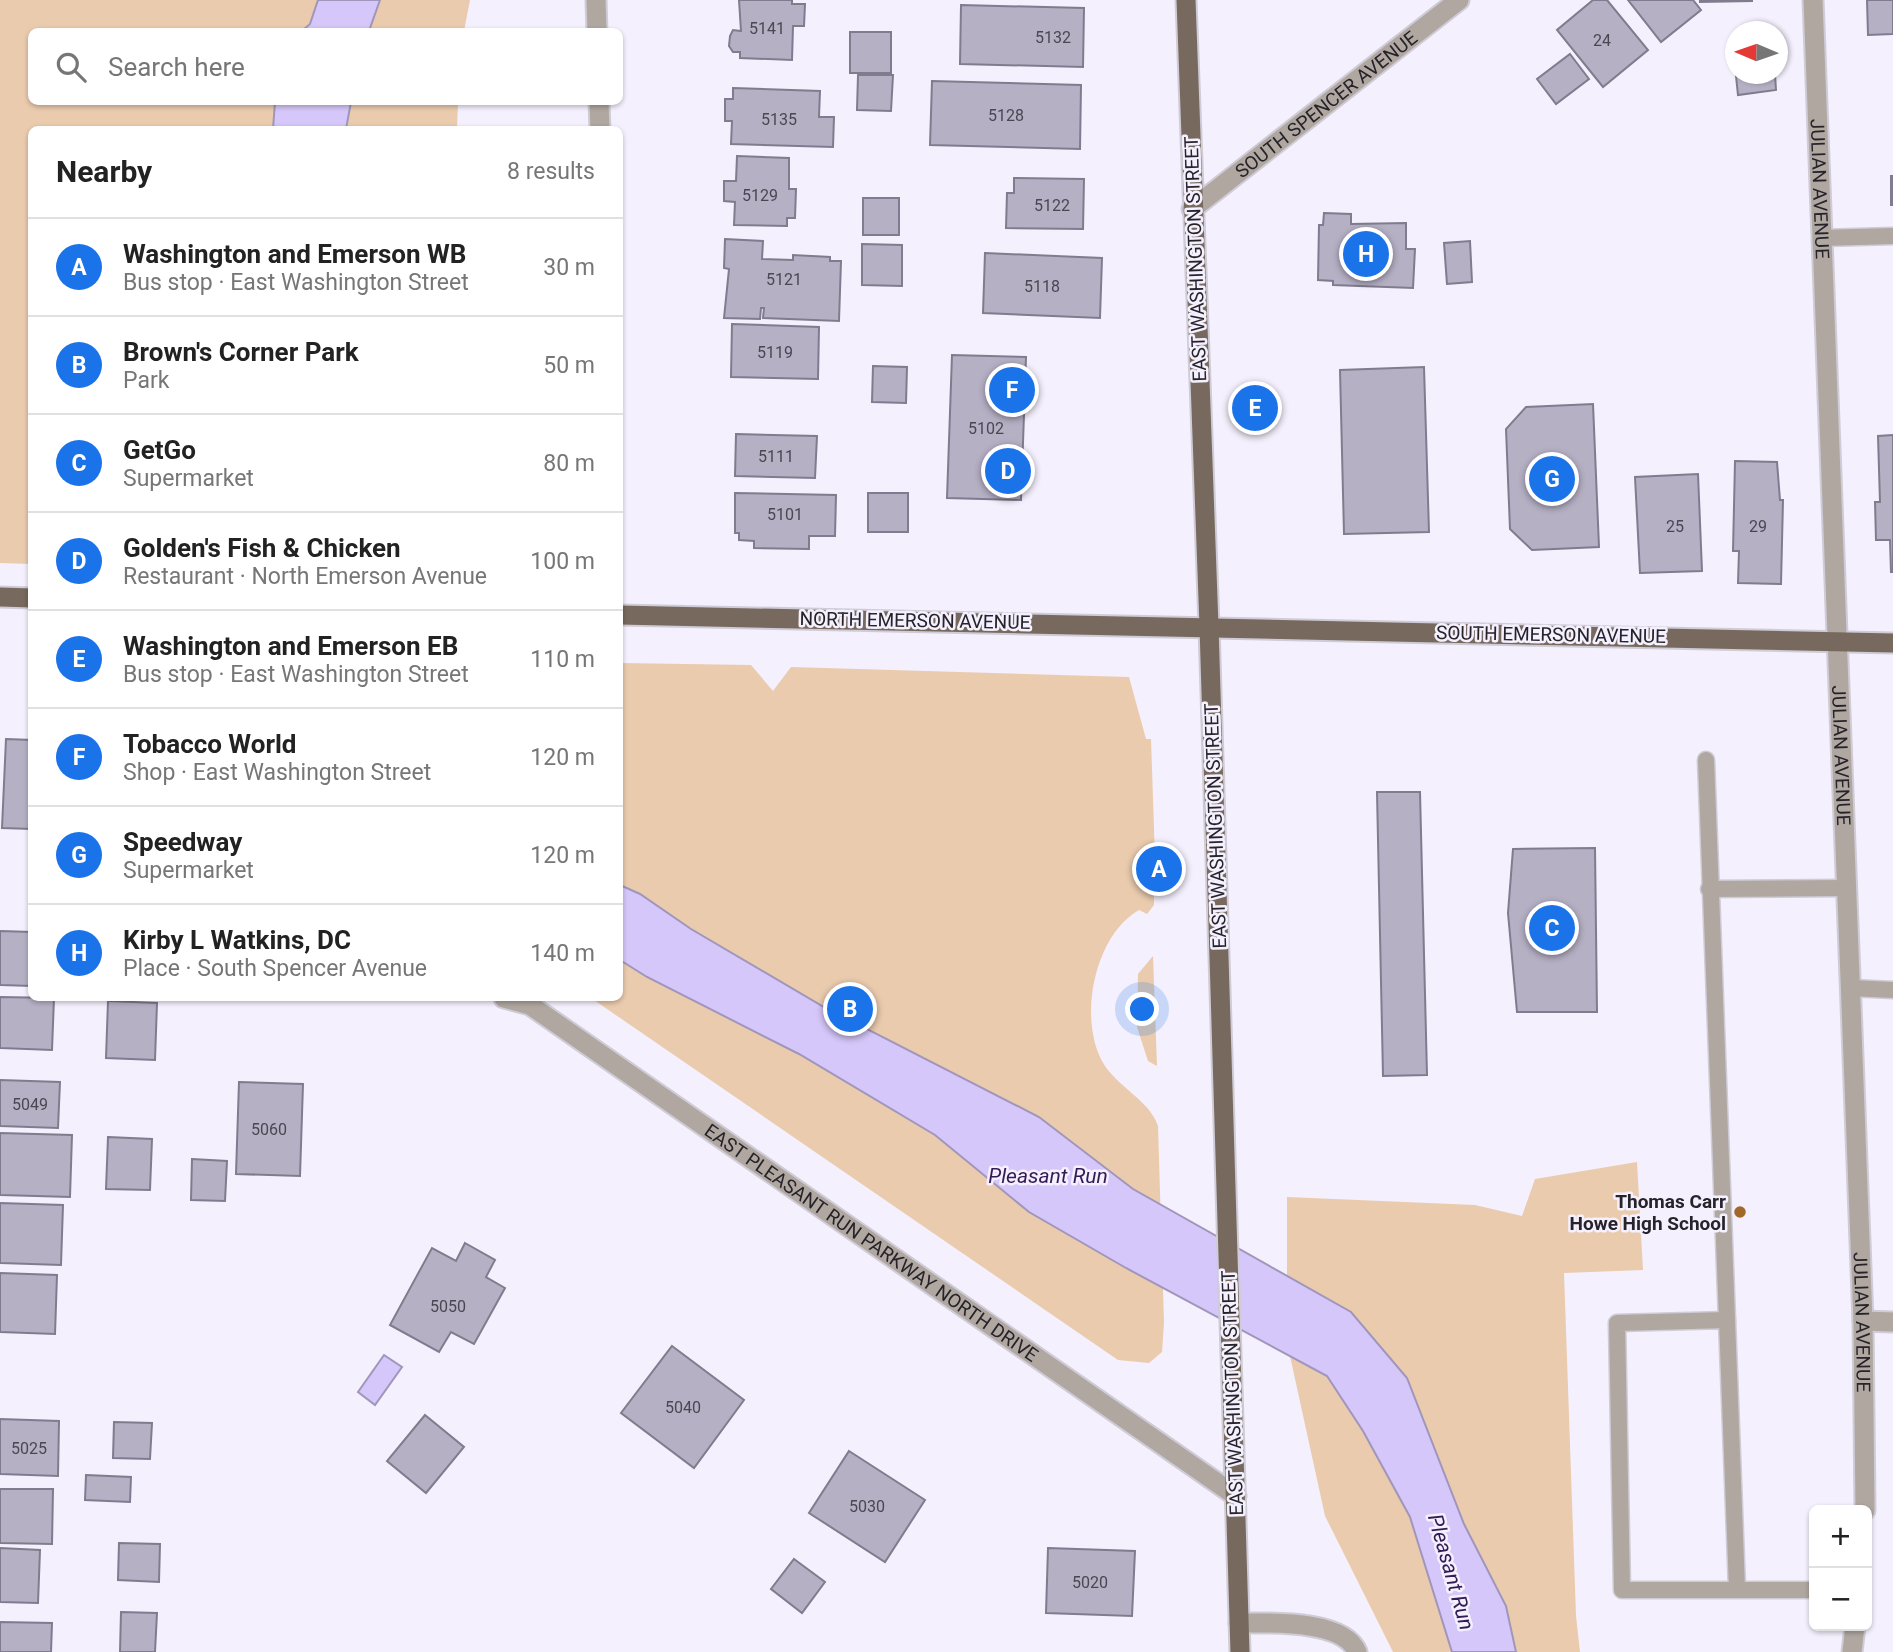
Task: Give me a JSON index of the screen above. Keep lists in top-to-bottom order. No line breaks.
{"streets":{"main road":["EAST WASHINGTON STREET","NORTH EMERSON AVENUE","SOUTH EMERSON AVENUE"],"street":["SOUTH SPENCER AVENUE","JULIAN AVENUE","EAST PLEASANT RUN PARKWAY NORTH DRIVE"]},"crossings":[["SOUTH SPENCER AVENUE","EAST WASHINGTON STREET"],["JULIAN AVENUE","SOUTH EMERSON AVENUE"],["EAST WASHINGTON STREET","NORTH EMERSON AVENUE"],["EAST WASHINGTON STREET","SOUTH EMERSON AVENUE"],["EAST WASHINGTON STREET","EAST PLEASANT RUN PARKWAY NORTH DRIVE"],["NORTH EMERSON AVENUE","SOUTH EMERSON AVENUE"]],"water":["Pleasant Run"],"places":["Thomas Carr Howe High School"],"house_numbers":["5141","5132","24","5128","5135","5129","5122","5121","5118","5119","5102","5111","5101","25","29","5049","5060","5050","5040","5025","5030","5020"],"north":"left","page":{"search":"Search here","heading":["Nearby","8 results"],"list":[{"mark":"A","name":"Washington and Emerson WB","note":"Bus stop · East Washington Street","value":"30 m"},{"mark":"B","name":"Brown's Corner Park","note":"Park","value":"50 m"},{"mark":"C","name":"GetGo","note":"Supermarket","value":"80 m"},{"mark":"D","name":"Golden's Fish & Chicken","note":"Restaurant · North Emerson Avenue","value":"100 m"},{"mark":"E","name":"Washington and Emerson EB","note":"Bus stop · East Washington Street","value":"110 m"},{"mark":"F","name":"Tobacco World","note":"Shop · East Washington Street","value":"120 m"},{"mark":"G","name":"Speedway","note":"Supermarket","value":"120 m"},{"mark":"H","name":"Kirby L Watkins, DC","note":"Place · South Spencer Avenue","value":"140 m"}],"pins":["H","F","E","D","G","A","C","B"],"map_buttons":["+","−"]}}
